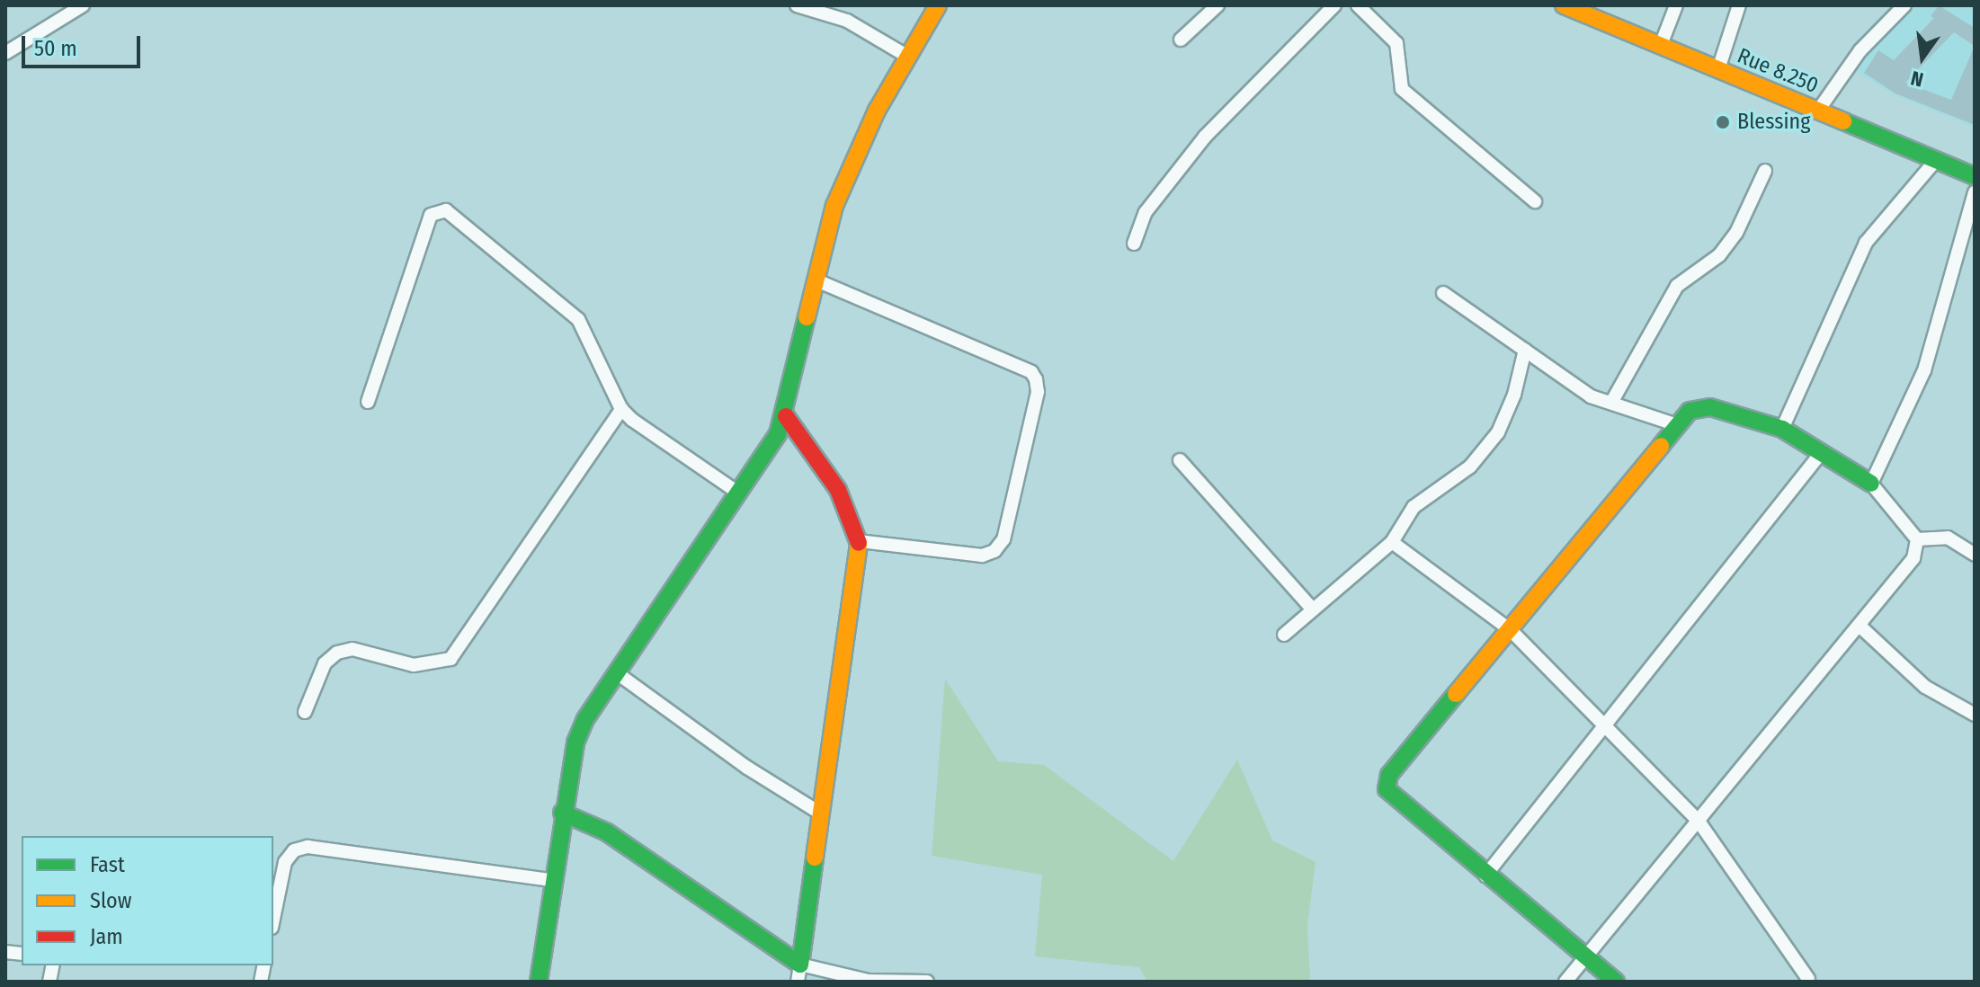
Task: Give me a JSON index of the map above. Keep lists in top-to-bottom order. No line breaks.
{"streets":{"main road":["Rue 8.250"]},"places":["Blessing"],"legend":["Fast","Slow","Jam"],"scale_bar":"50 m","north":"bottom"}
